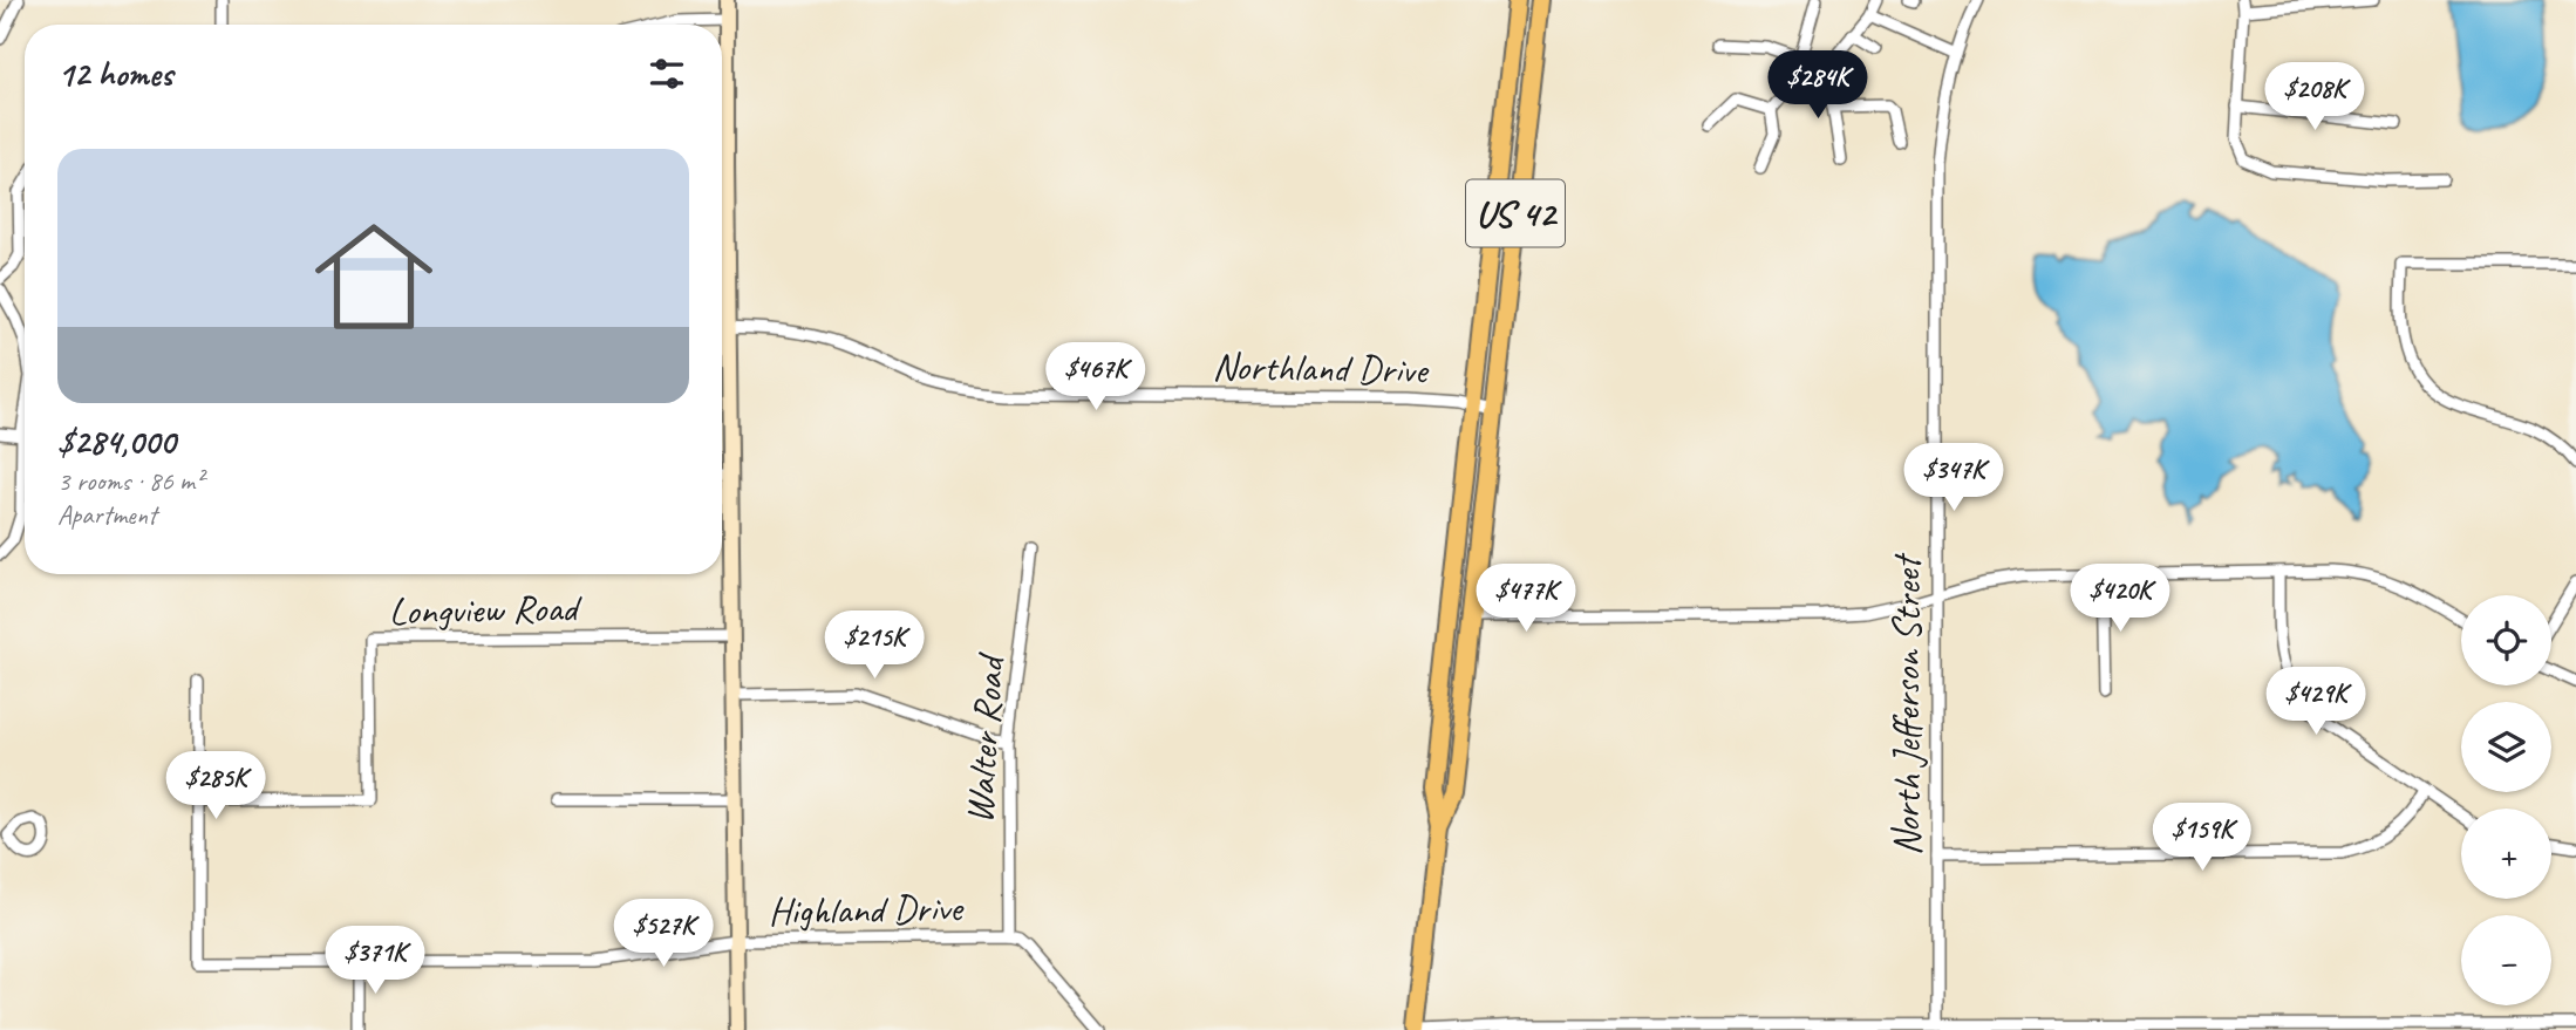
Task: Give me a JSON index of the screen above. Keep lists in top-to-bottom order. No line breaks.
{"streets":{"main road":["US 42"],"street":["Northland Drive","Longview Road","North Jefferson Street","Walter Road","Highland Drive"]},"crossings":[["US 42","Northland Drive"],["Longview Road","Highland Drive"],["Walter Road","Highland Drive"]],"page":{"heading":"12 homes","price":["$284K","$208K","$467K","$347K","$477K","$420K","$215K","$429K","$285K","$159K","$527K","$371K"],"list":[{"name":"$284,000","note":"3 rooms · 86 m² · Apartment"}],"map_buttons":["+","−"]}}
